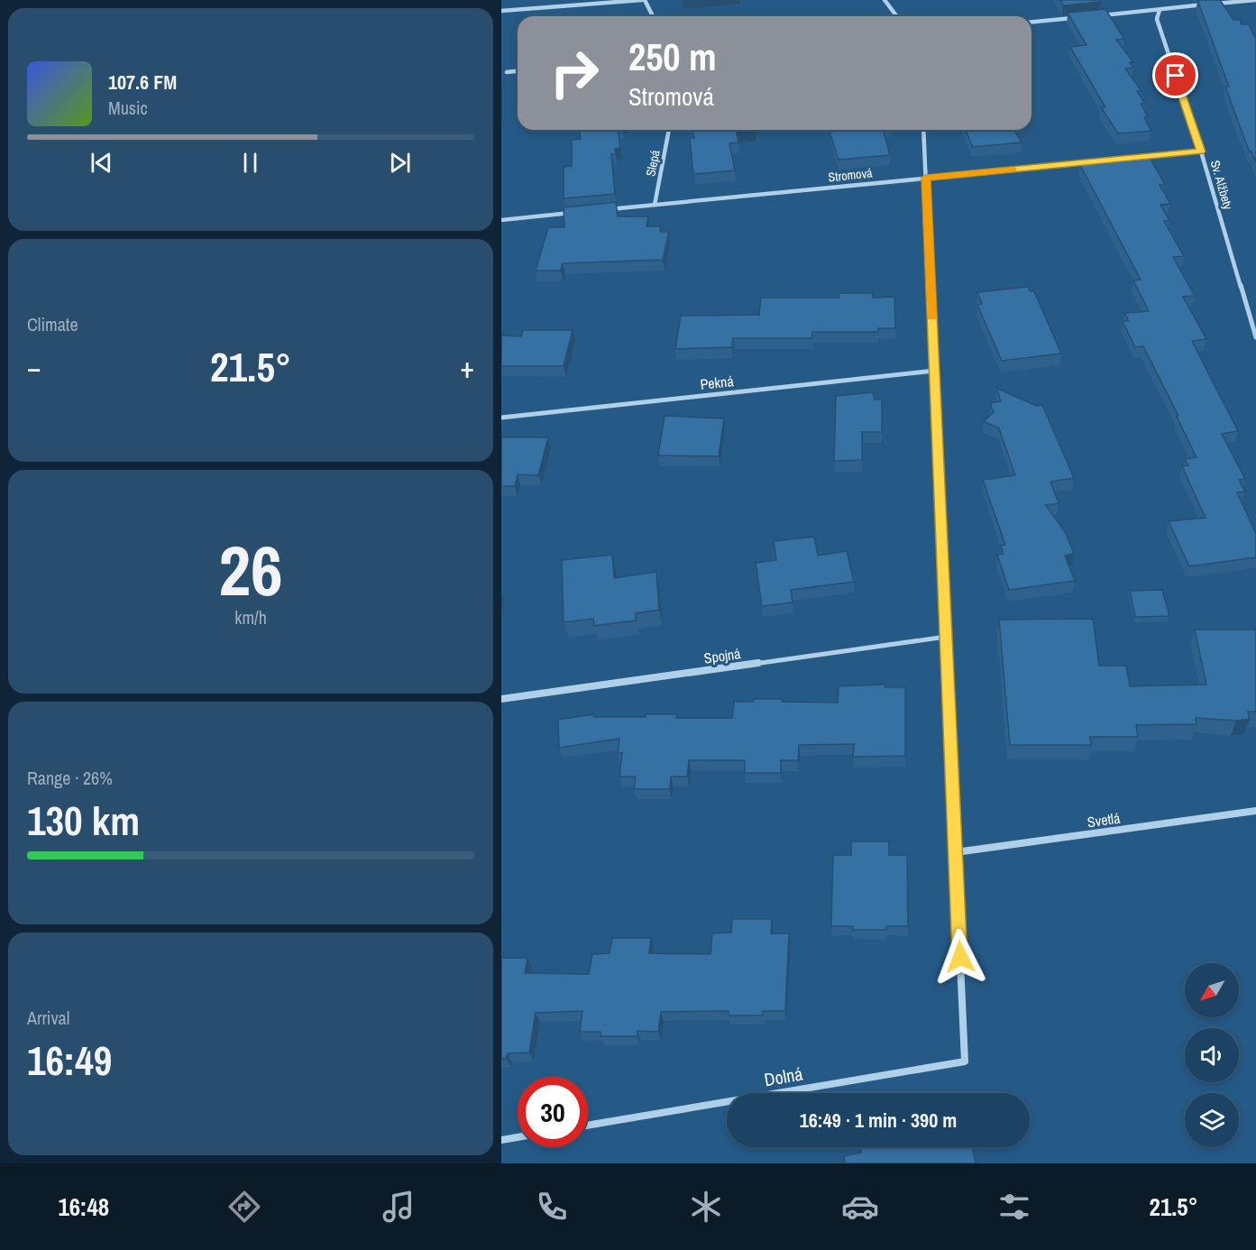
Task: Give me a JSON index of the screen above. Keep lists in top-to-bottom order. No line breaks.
{"streets":{"street":["Slepá","Stromová","Sv. Alžbety","Pekná","Spojná","Svetlá","Dolná"]},"crossings":[["Slepá","Stromová"],["Stromová","Sv. Alžbety"],["Svetlá","Dolná"]],"north":"bottom left","page":{"turn":["250 m","Stromová"],"song":["107.6 FM","Music"],"tile":["Climate",["26","km/h"],["Range · 26%","130 km"],["Arrival","16:49"]],"heat":["−","21.5°","+"],"limit":"30","trip":"16:49 · 1 min · 390 m","tabs":["16:48","21.5°"]}}
